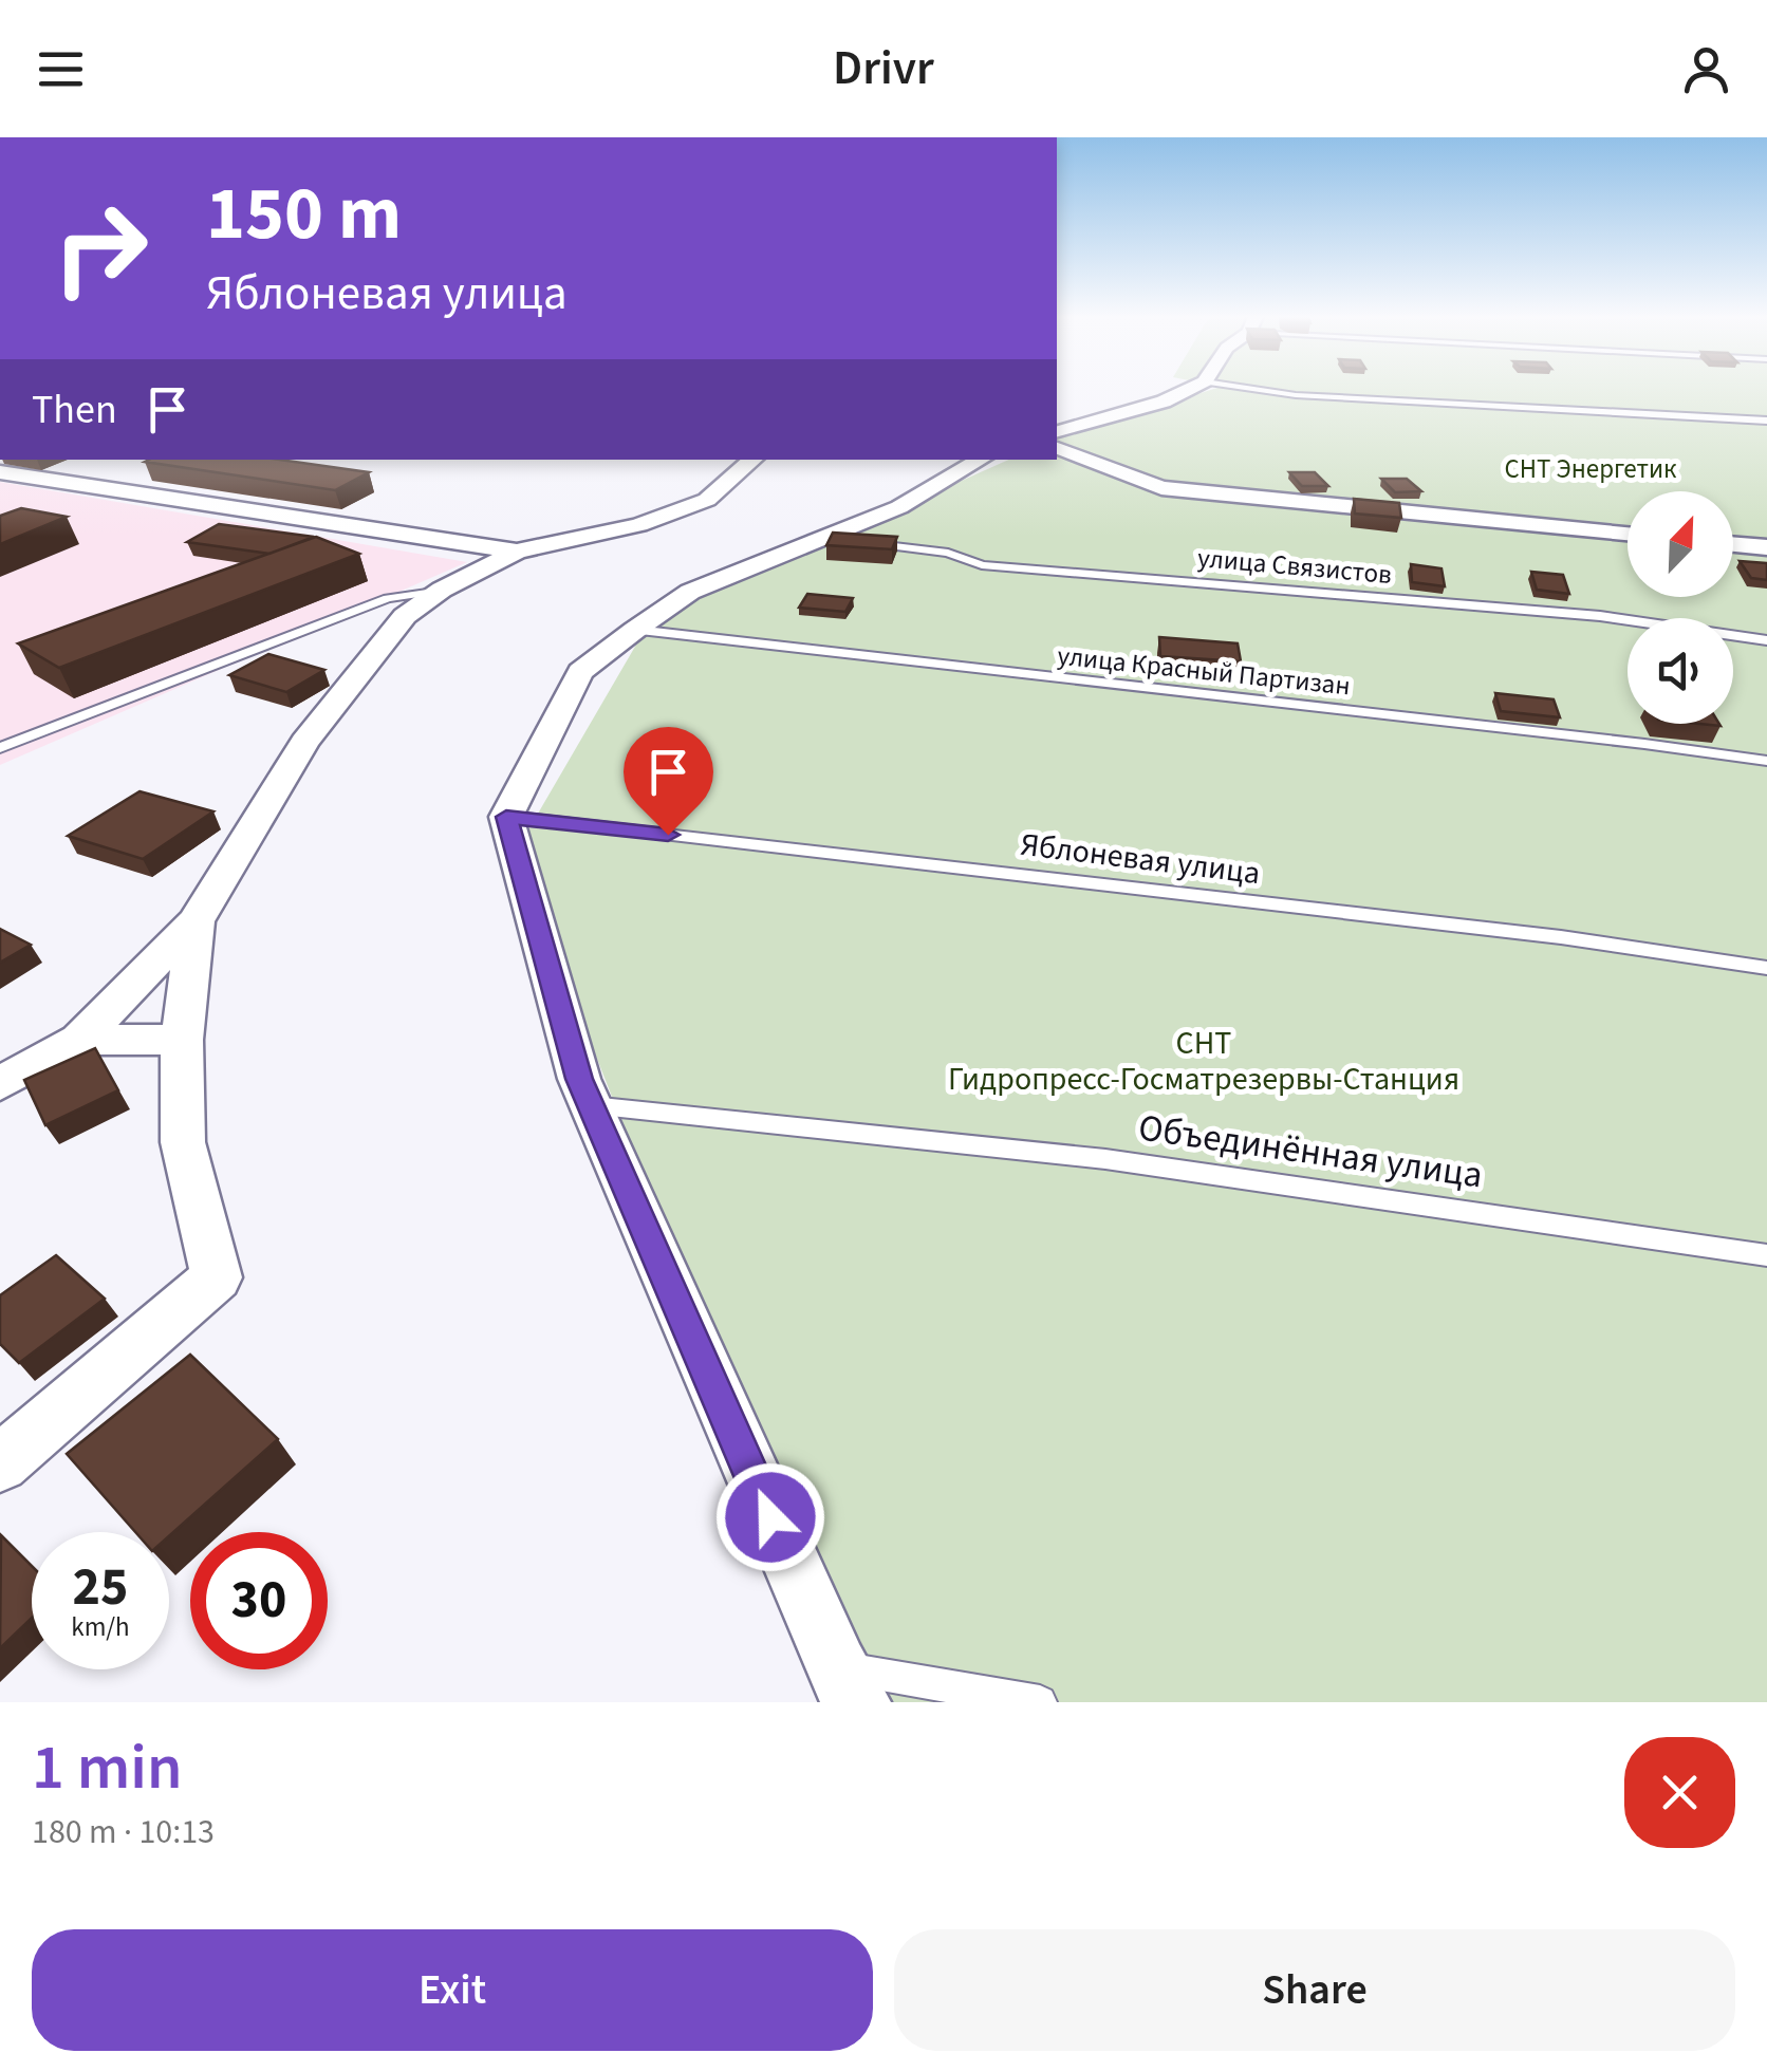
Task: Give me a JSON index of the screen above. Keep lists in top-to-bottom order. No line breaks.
{"streets":{"lane":["улица Связистов","улица Красный Партизан","Яблоневая улица","Объединённая улица"]},"parks":["СНТ Энергетик","СНТ Гидропресс-Госматрезервы-Станция"],"north":"top right","page":{"header":"Drivr","turn":["150 m","Яблоневая улица"],"then":"Then","speed":"25 km/h","limit":"30","heading":["1 min","180 m · 10:13"],"buttons":["Exit","Share"]}}
